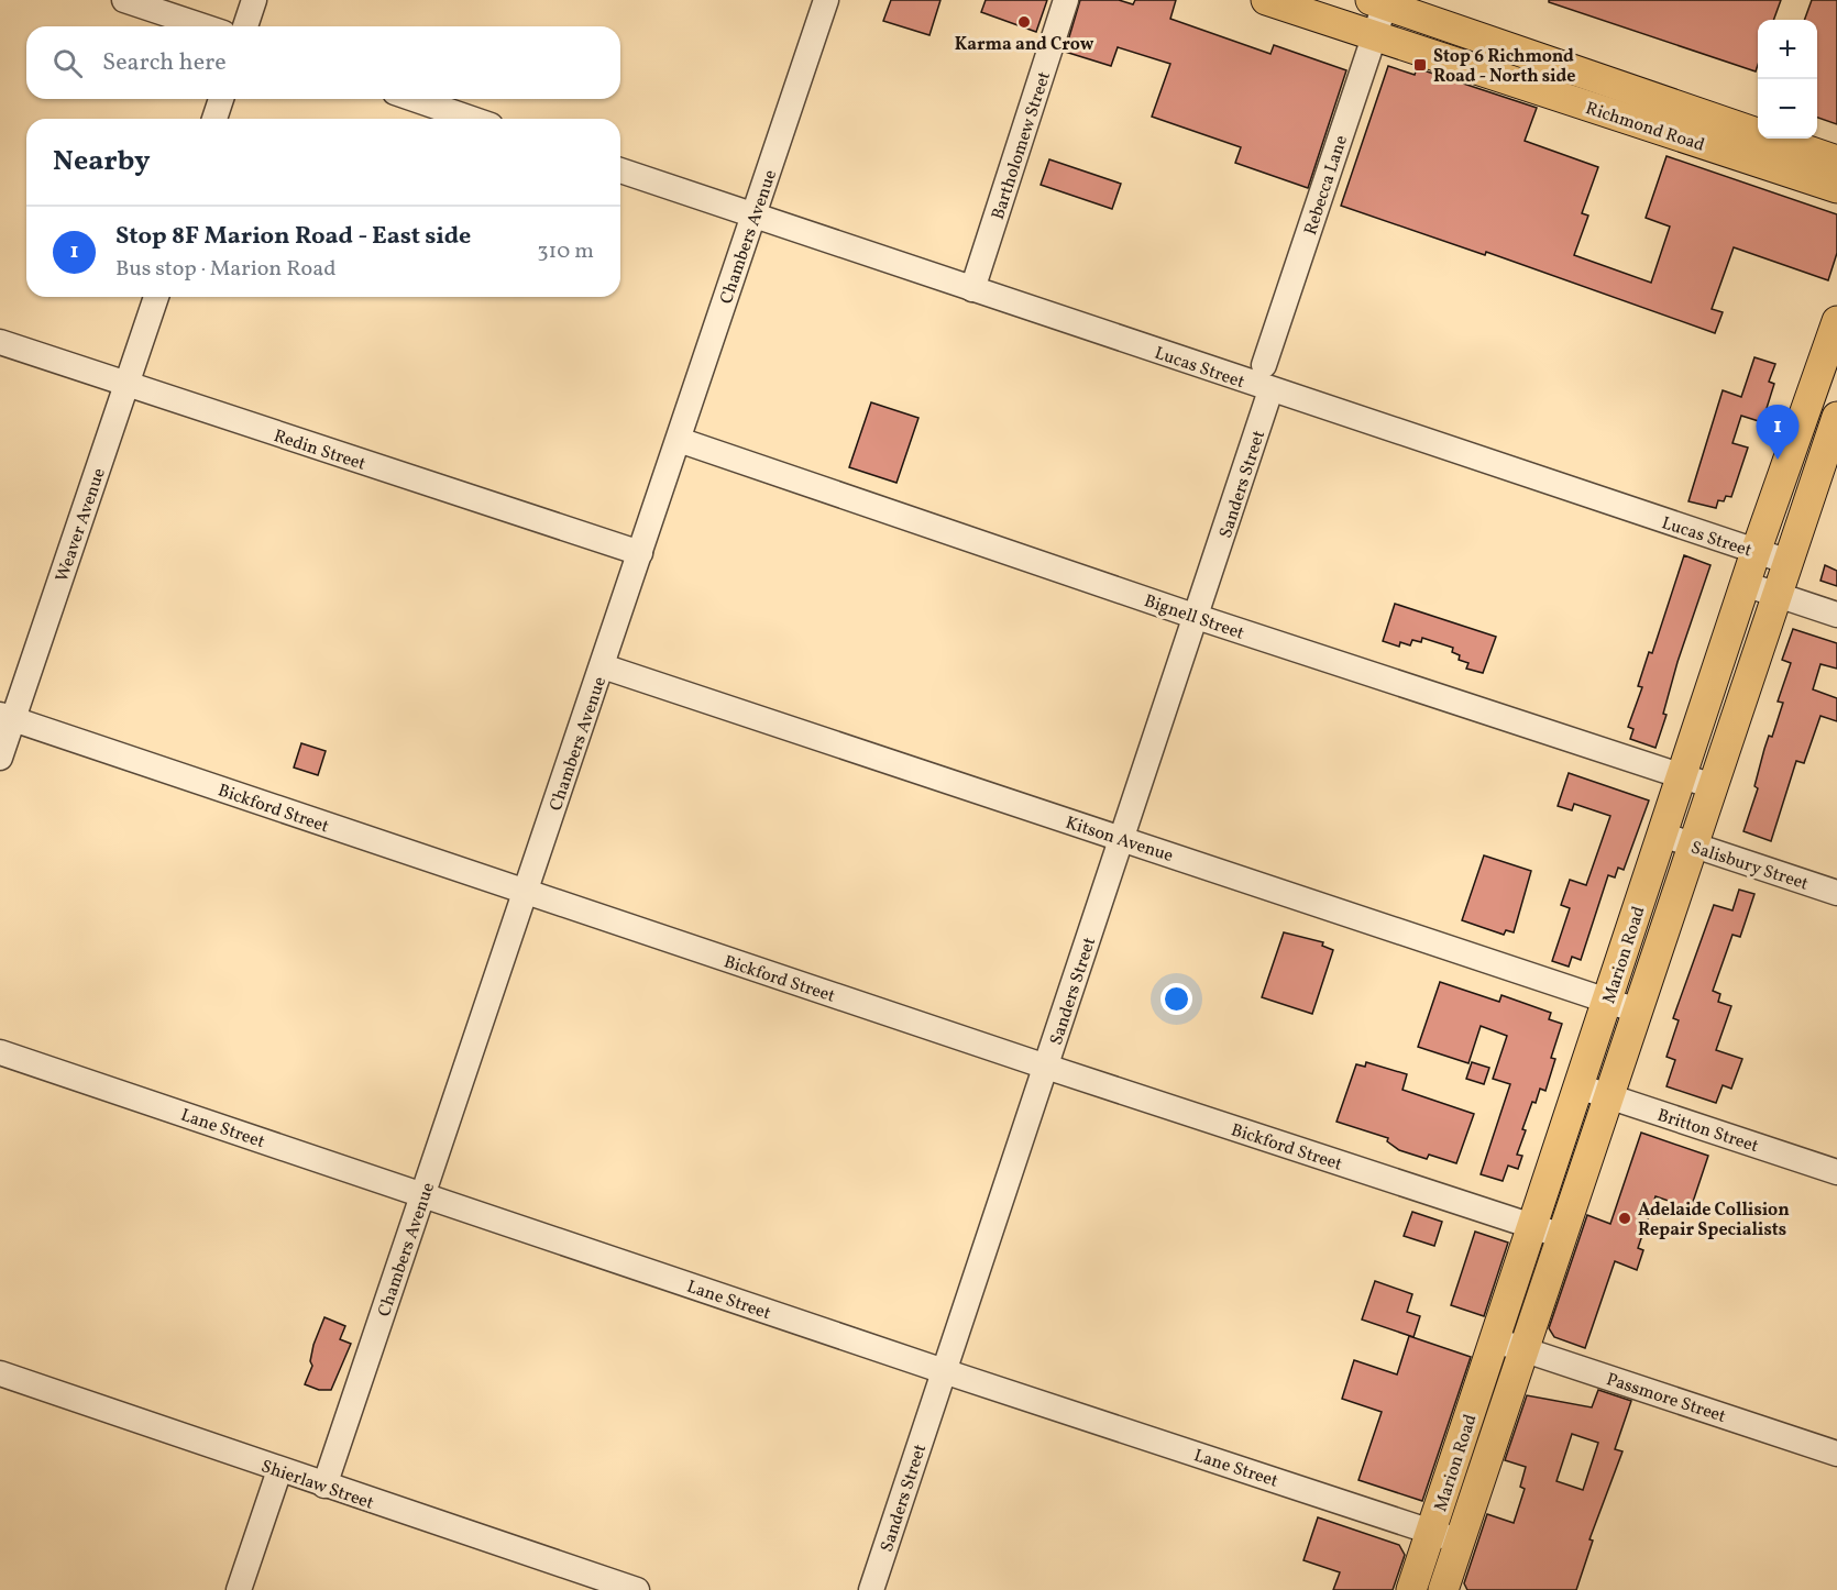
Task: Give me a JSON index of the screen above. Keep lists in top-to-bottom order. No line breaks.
{"streets":{"main road":["Richmond Road","Marion Road"],"street":["Bartholomew Street","Rebecca Lane","Chambers Avenue","Lucas Street","Redin Street","Sanders Street","Weaver Avenue","Bignell Street","Bickford Street","Kitson Avenue","Salisbury Street","Lane Street","Britton Street","Passmore Street","Shierlaw Street"]},"crossings":[["Richmond Road","Rebecca Lane"],["Bartholomew Street","Lucas Street"],["Chambers Avenue","Lucas Street"],["Chambers Avenue","Redin Street"],["Chambers Avenue","Bignell Street"],["Chambers Avenue","Bickford Street"],["Chambers Avenue","Kitson Avenue"],["Chambers Avenue","Lane Street"],["Chambers Avenue","Shierlaw Street"],["Lucas Street","Sanders Street"],["Lucas Street","Marion Road"],["Redin Street","Weaver Avenue"],["Sanders Street","Bignell Street"],["Sanders Street","Bickford Street"],["Sanders Street","Kitson Avenue"],["Sanders Street","Lane Street"],["Weaver Avenue","Bickford Street"],["Bignell Street","Marion Road"],["Bickford Street","Marion Road"],["Kitson Avenue","Marion Road"],["Salisbury Street","Marion Road"],["Marion Road","Lane Street"],["Marion Road","Britton Street"],["Marion Road","Passmore Street"]],"places":{"other":["Karma and Crow","Adelaide Collision Repair Specialists"],"transit":["Stop 6 Richmond Road - North side"]},"page":{"map_buttons":["+","−"],"search":"Search here","heading":"Nearby","list":[{"mark":"1","name":"Stop 8F Marion Road - East side","note":"Bus stop · Marion Road","value":"310 m"}],"pins":"1"}}
